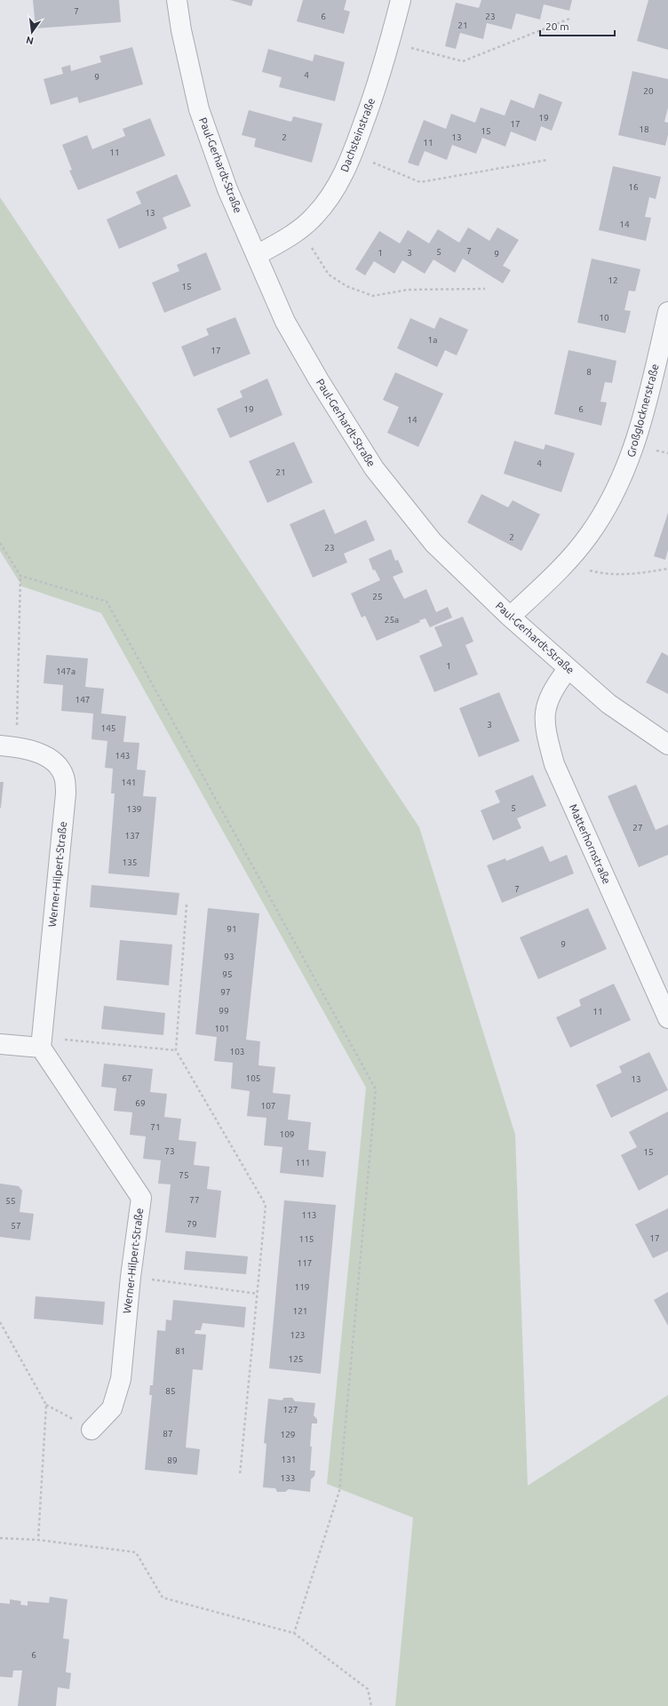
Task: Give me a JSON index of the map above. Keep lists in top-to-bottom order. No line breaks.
{"streets":{"street":["Dachsteinstraße","Paul-Gerhardt-Straße","Großglocknerstraße","Matterhornstraße","Werner-Hilpert-Straße"]},"crossings":[["Dachsteinstraße","Paul-Gerhardt-Straße"],["Paul-Gerhardt-Straße","Großglocknerstraße"],["Paul-Gerhardt-Straße","Matterhornstraße"]],"house_numbers":["7","6","23","21","4","9","20","19","17","18","15","2","13","11","11","16","13","14","7","5","1","3","9","12","15","10","1a","17","8","19","6","14","4","21","2","23","25","25a","1","147a","147","3","145","143","141","5","139","27","137","135","7","91","9","93","95","97","99","11","101","103","67","105","13","69","107","71","109","73","15","111","75","77","55","113","79","57","17","115","117","119","121","123","81","125","85","127","87","129","131","89","133","6"],"scale_bar":"20 m","north":"bottom"}
